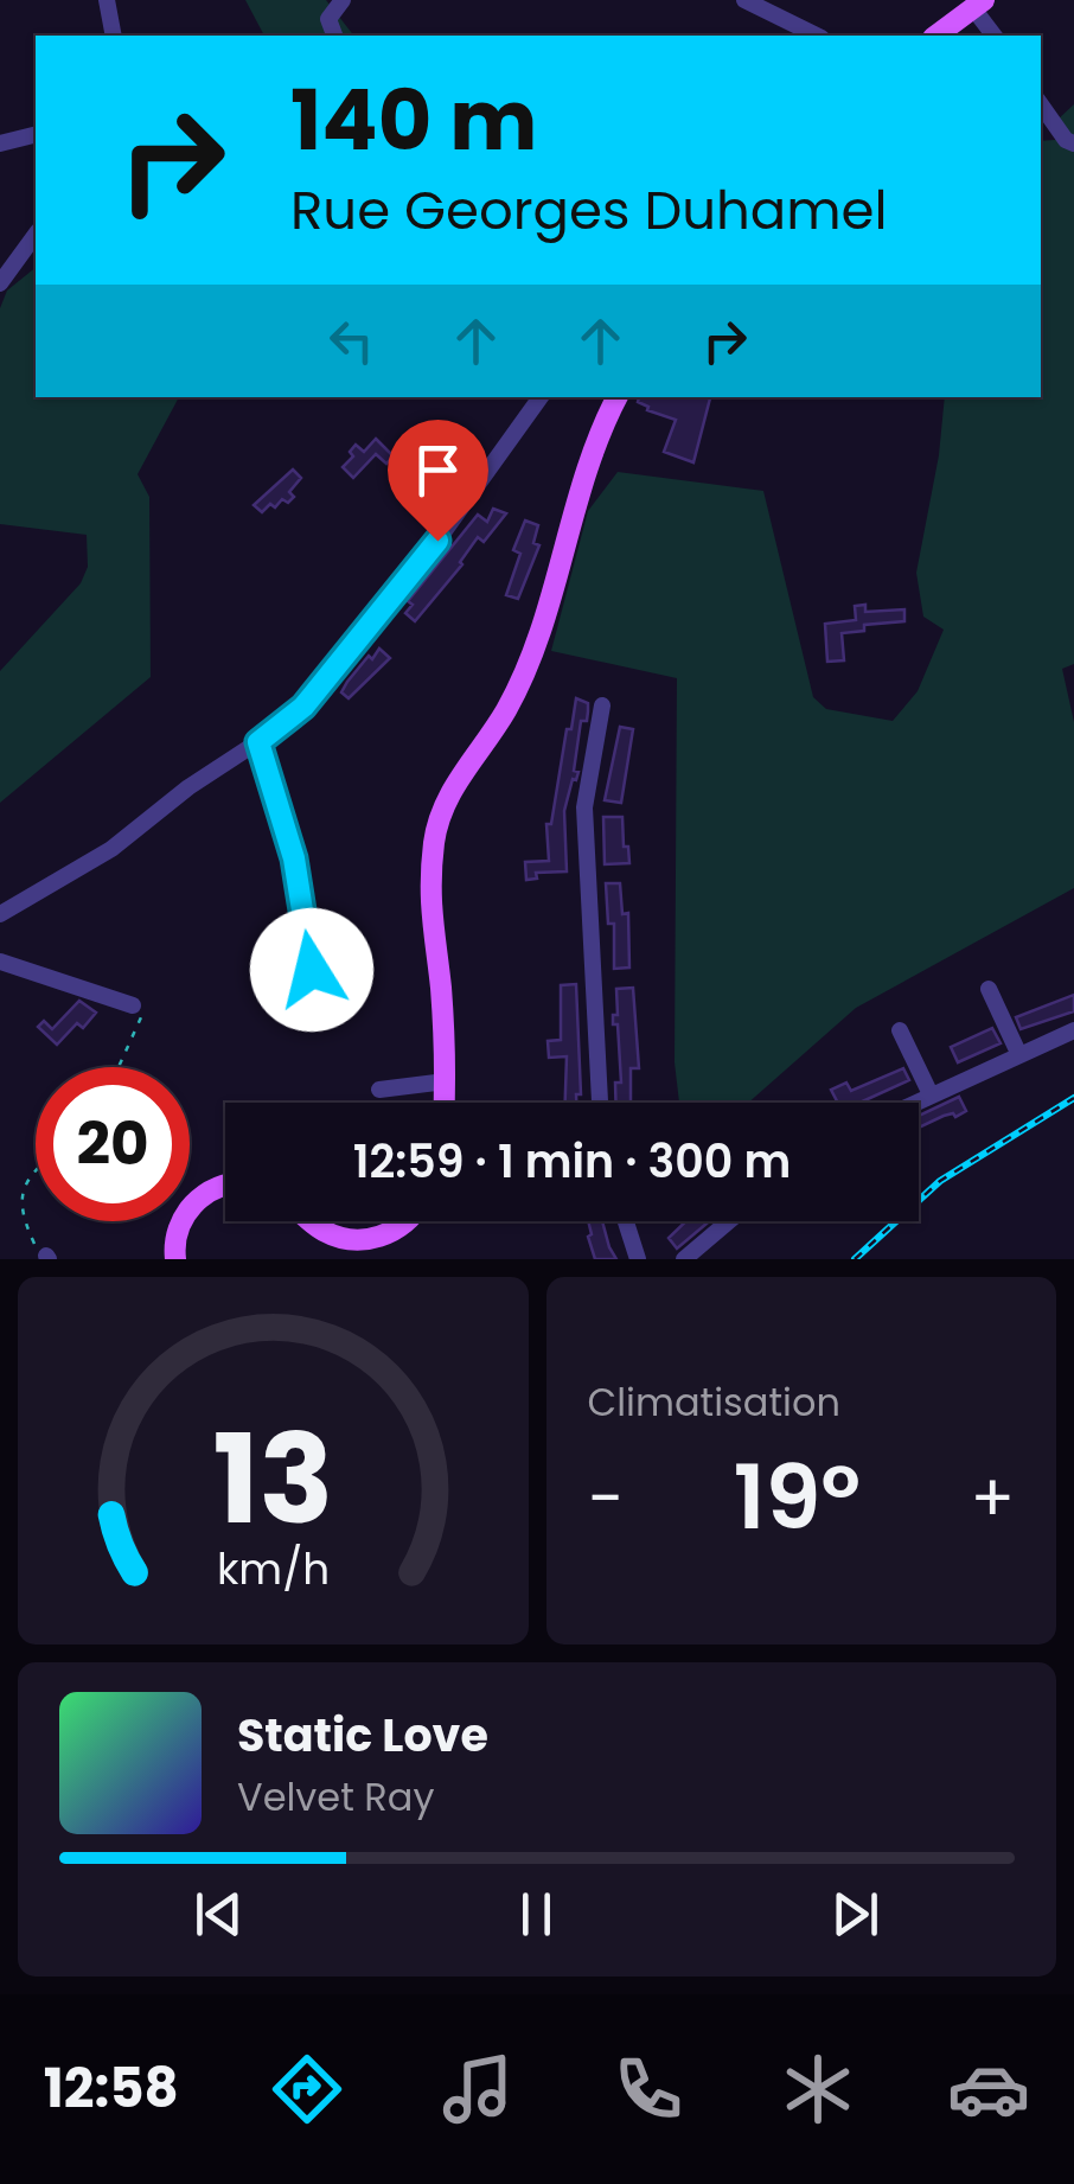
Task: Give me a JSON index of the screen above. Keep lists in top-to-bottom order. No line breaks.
{"page":{"turn":["140 m","Rue Georges Duhamel"],"limit":"20","trip":"12:59 · 1 min · 300 m","tile":"Climatisation","heat":["−","19°","+"],"song":["Static Love","Velvet Ray"],"tabs":"12:58","gauge":["13","km/h"]}}
